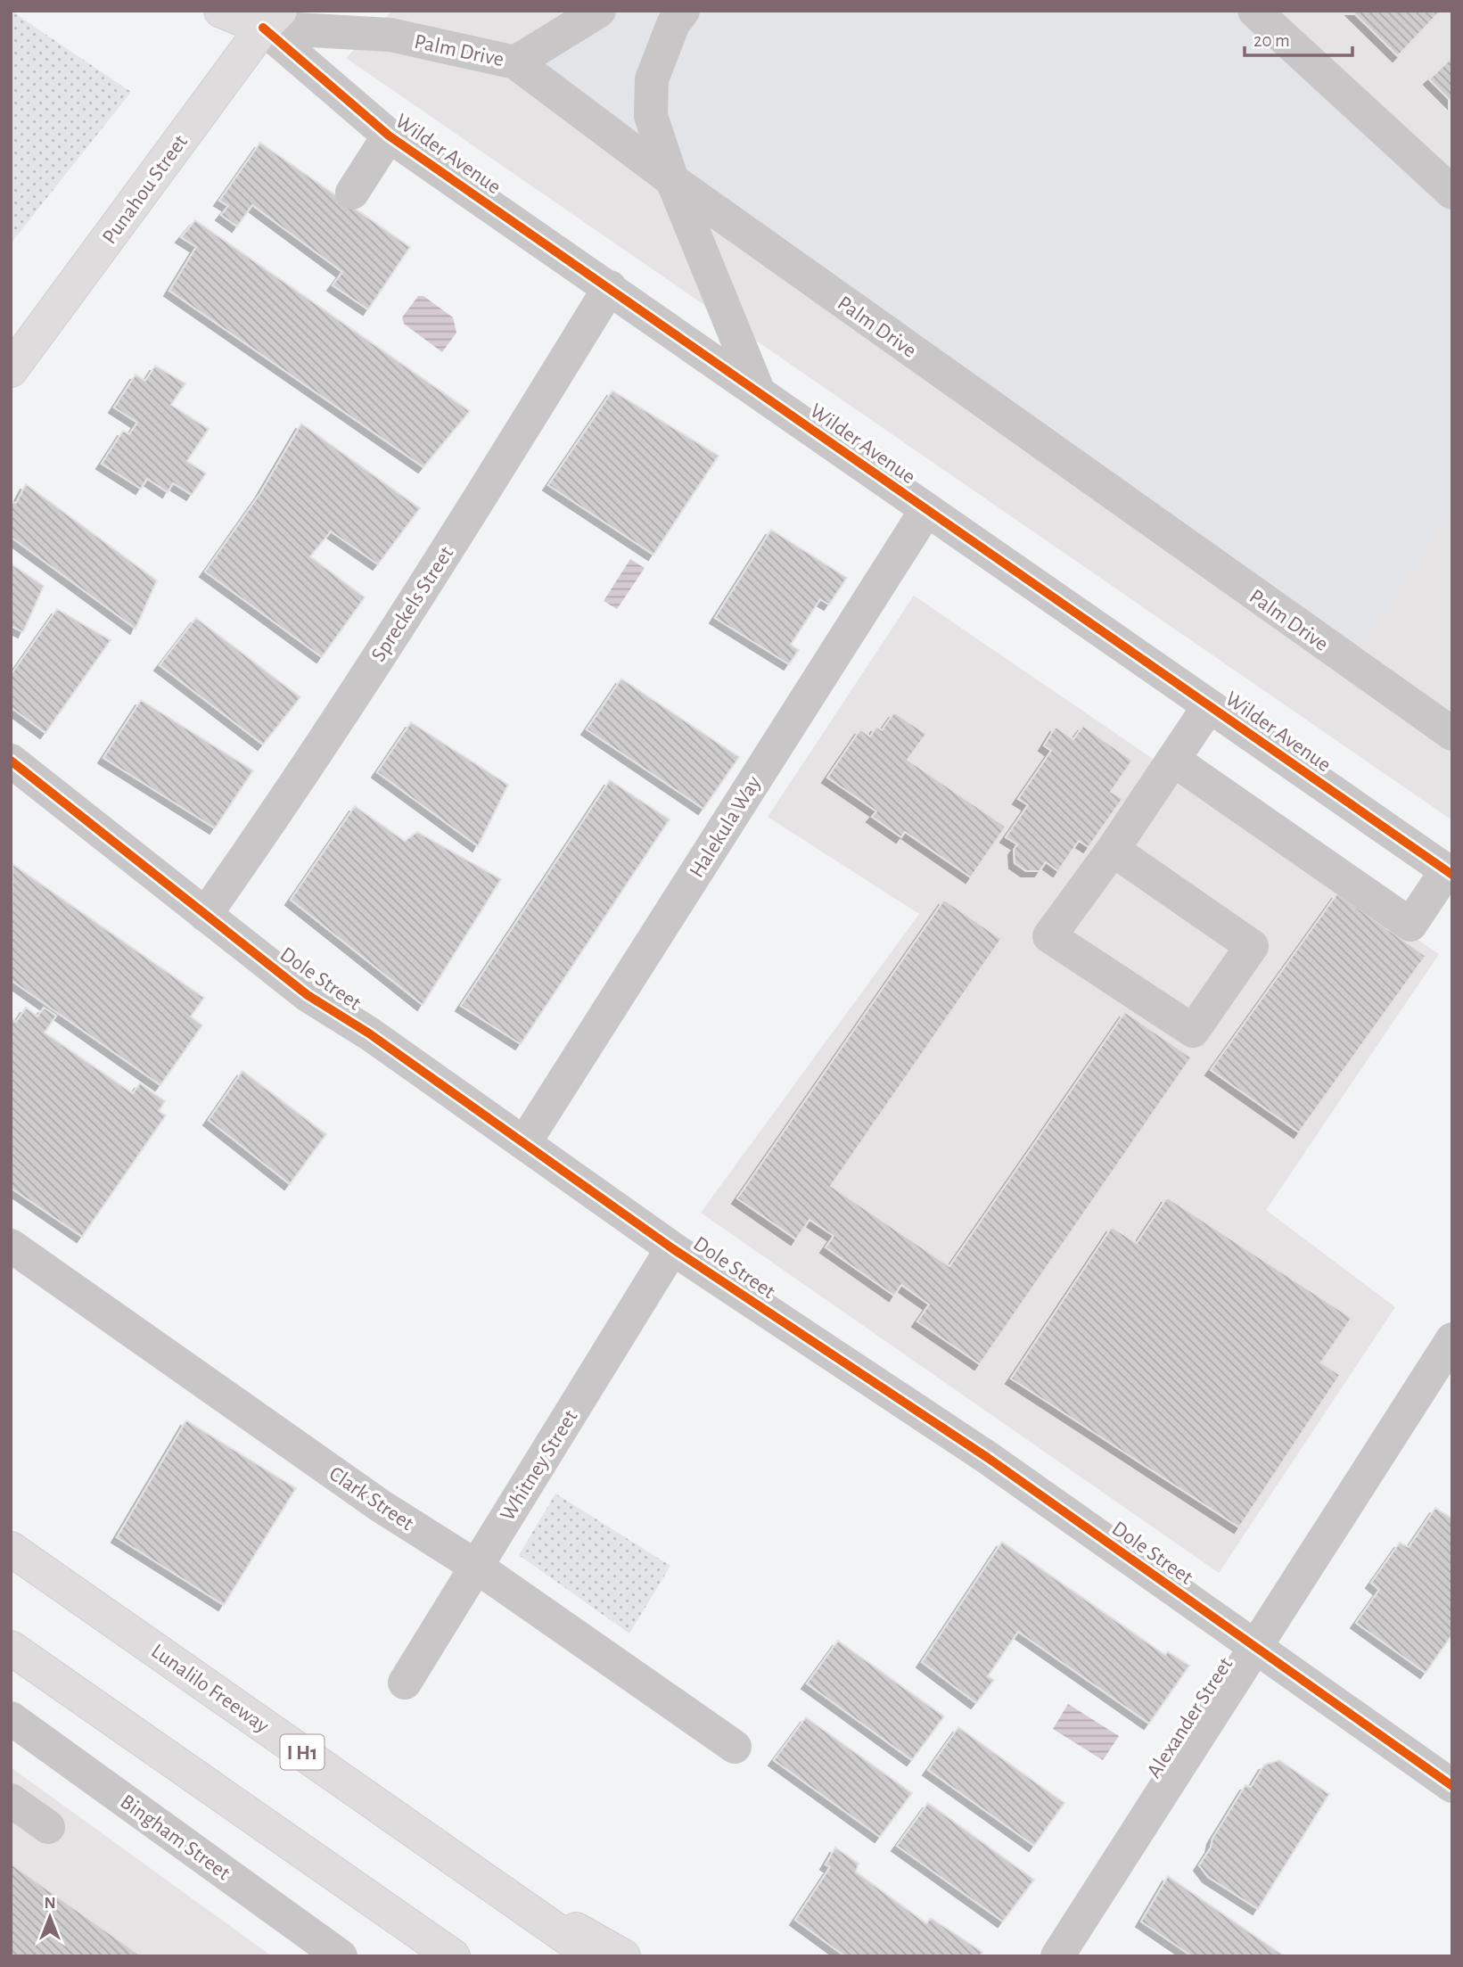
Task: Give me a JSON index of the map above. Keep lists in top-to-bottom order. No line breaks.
{"streets":{"main road":["Wilder Avenue","Punahou Street","Lunalilo Freeway","I H1"],"street":["Palm Drive","Spreckels Street","Halekula Way","Dole Street","Whitney Street","Clark Street","Alexander Street","Bingham Street"]},"crossings":[["Palm Drive","Wilder Avenue"],["Palm Drive","Punahou Street"],["Wilder Avenue","Punahou Street"],["Wilder Avenue","Spreckels Street"],["Wilder Avenue","Halekula Way"],["Spreckels Street","Dole Street"],["Halekula Way","Dole Street"],["Dole Street","Whitney Street"],["Dole Street","Alexander Street"],["Whitney Street","Clark Street"]],"scale_bar":"20 m","north":"top"}
